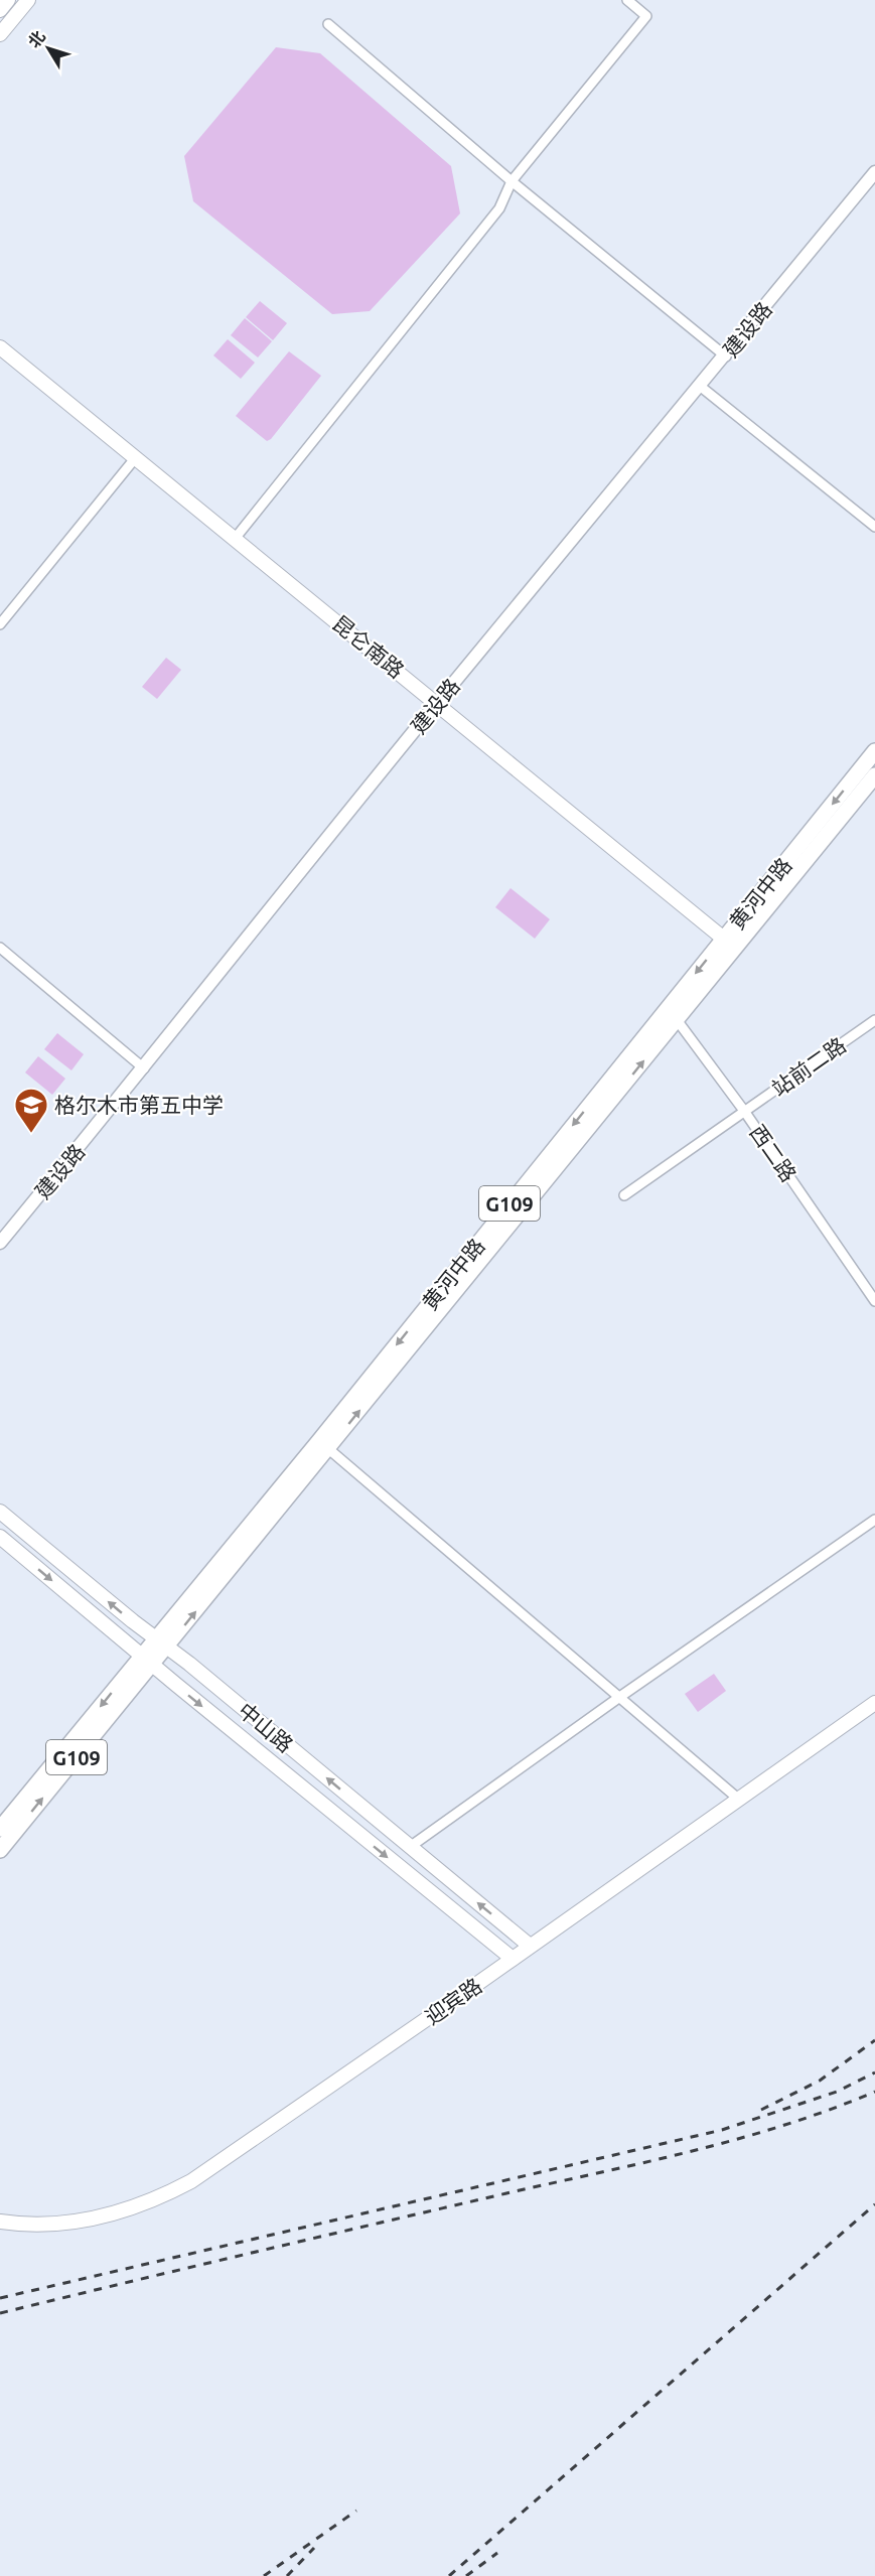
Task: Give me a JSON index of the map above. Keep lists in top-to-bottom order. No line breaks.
{"streets":{"highway":["黄河中路","G109"],"main road":["昆仑南路","中山路","迎宾路"],"street":["建设路","站前二路","西二路"]},"crossings":[["建设路","昆仑南路"],["昆仑南路","黄河中路"],["黄河中路","西二路"],["黄河中路","G109"],["黄河中路","中山路"],["站前二路","西二路"],["G109","中山路"],["中山路","迎宾路"]],"places":{"school or university":["格尔木市第五中学"]},"north":"top left"}
